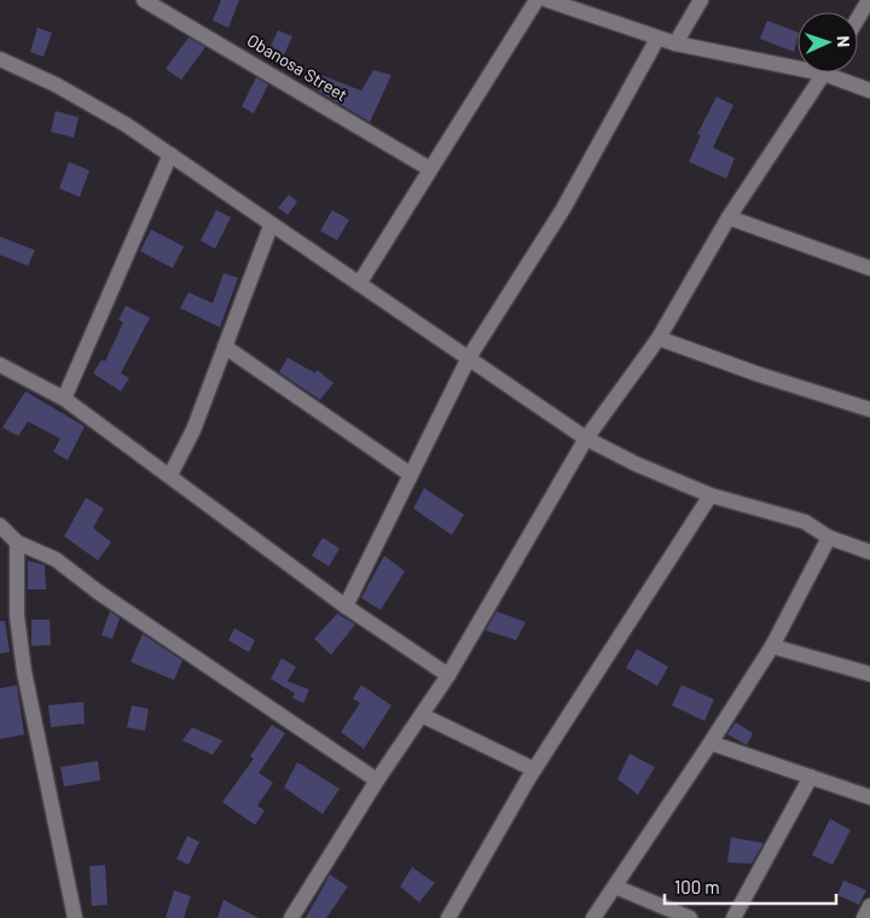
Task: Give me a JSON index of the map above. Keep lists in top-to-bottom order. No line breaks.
{"streets":{"street":["Obanosa Street"]},"scale_bar":"100 m","north":"right"}
